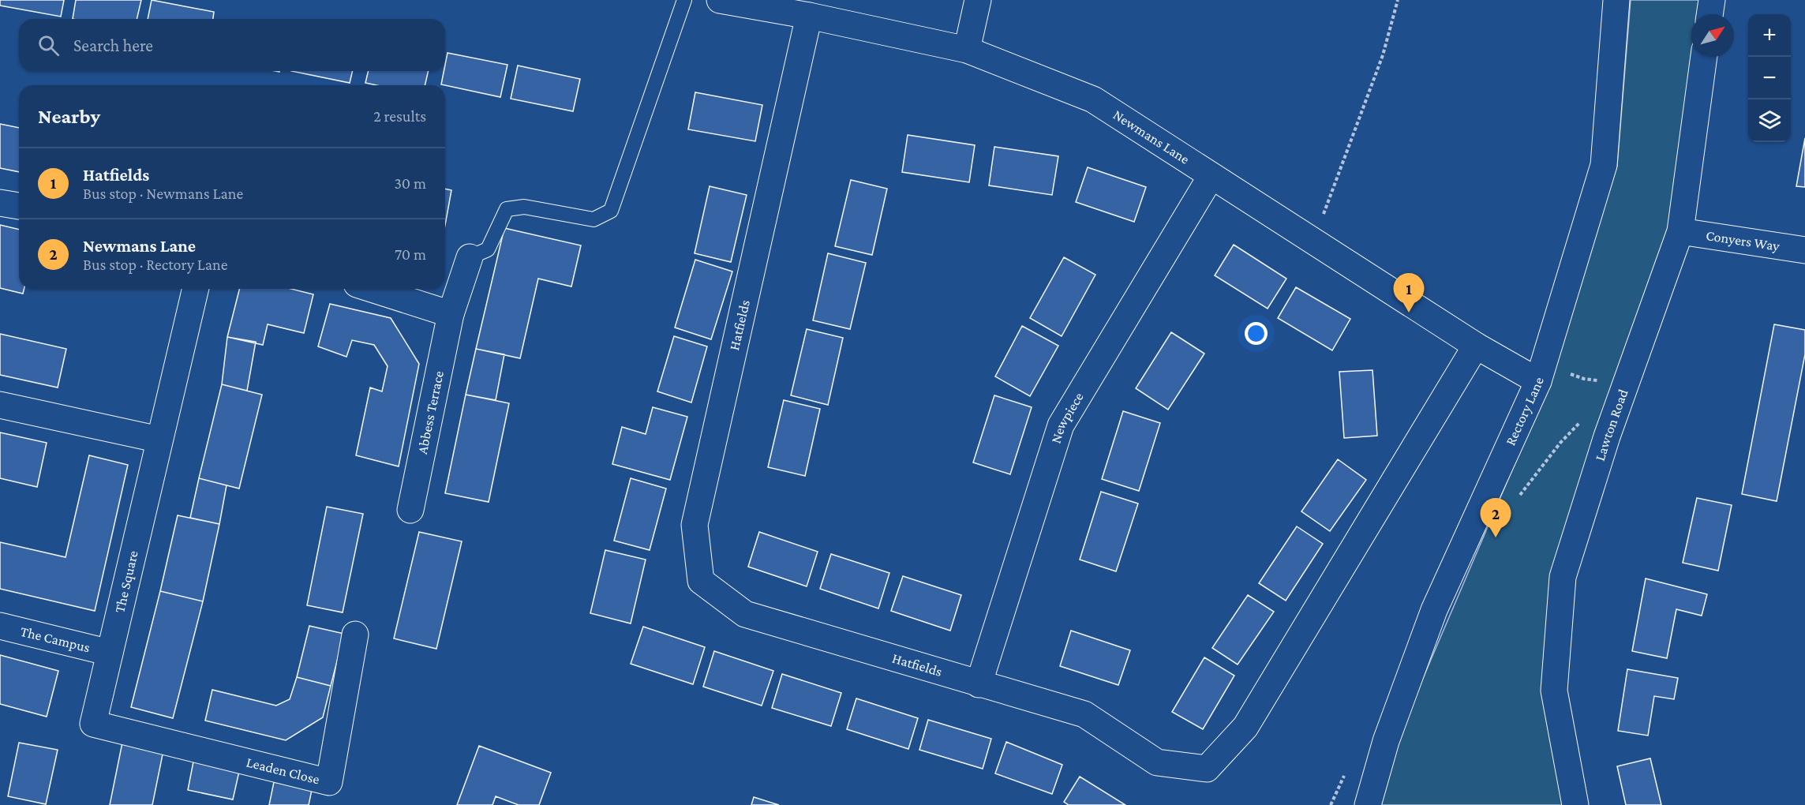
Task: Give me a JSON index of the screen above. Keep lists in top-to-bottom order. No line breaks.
{"streets":{"street":["Newmans Lane","Conyers Way","Hatfields","Rectory Lane","Abbess Terrace","Newpiece","Lawton Road","The Square","The Campus","Leaden Close"]},"crossings":[["Newmans Lane","Hatfields"],["Newmans Lane","Rectory Lane"],["Newmans Lane","Newpiece"],["Conyers Way","Lawton Road"],["Hatfields","Newpiece"],["The Square","The Campus"],["The Square","Leaden Close"]],"north":"top right","page":{"map_buttons":["+","−"],"search":"Search here","heading":["Nearby","2 results"],"list":[{"mark":"1","name":"Hatfields","note":"Bus stop · Newmans Lane","value":"30 m"},{"mark":"2","name":"Newmans Lane","note":"Bus stop · Rectory Lane","value":"70 m"}],"pins":["1","2"]}}
